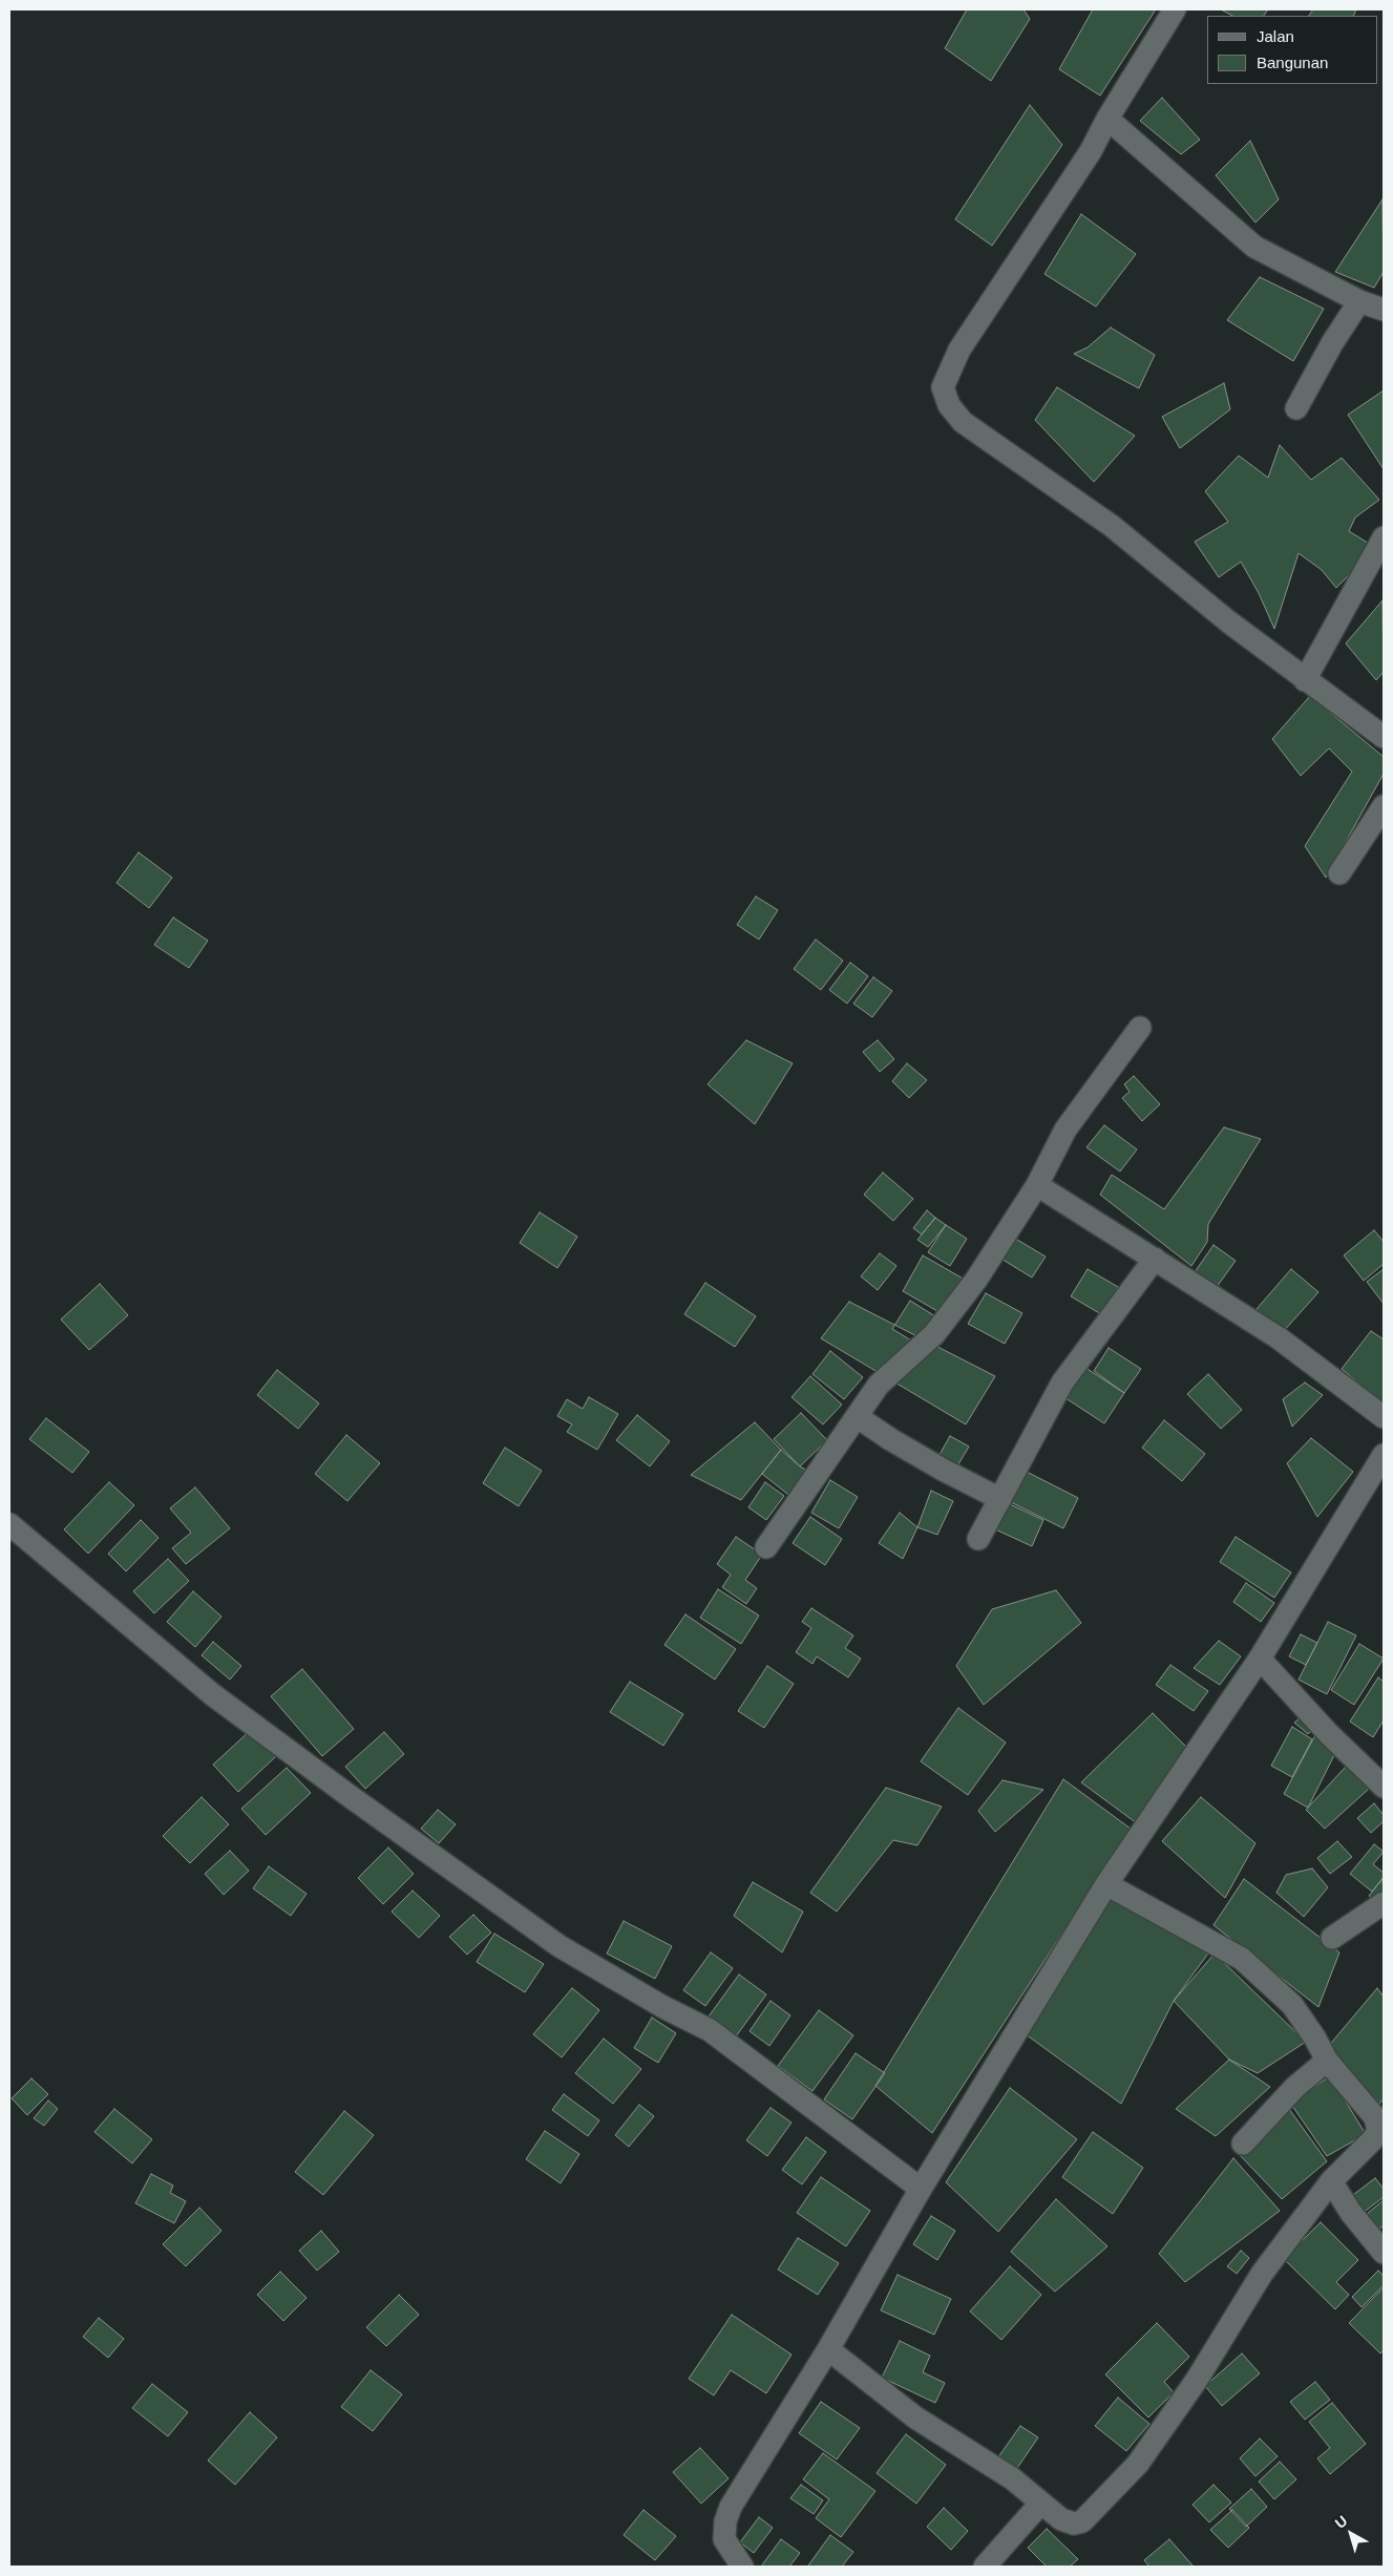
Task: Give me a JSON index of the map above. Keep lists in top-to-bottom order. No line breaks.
{"legend":["Jalan","Bangunan"],"north":"top left"}
